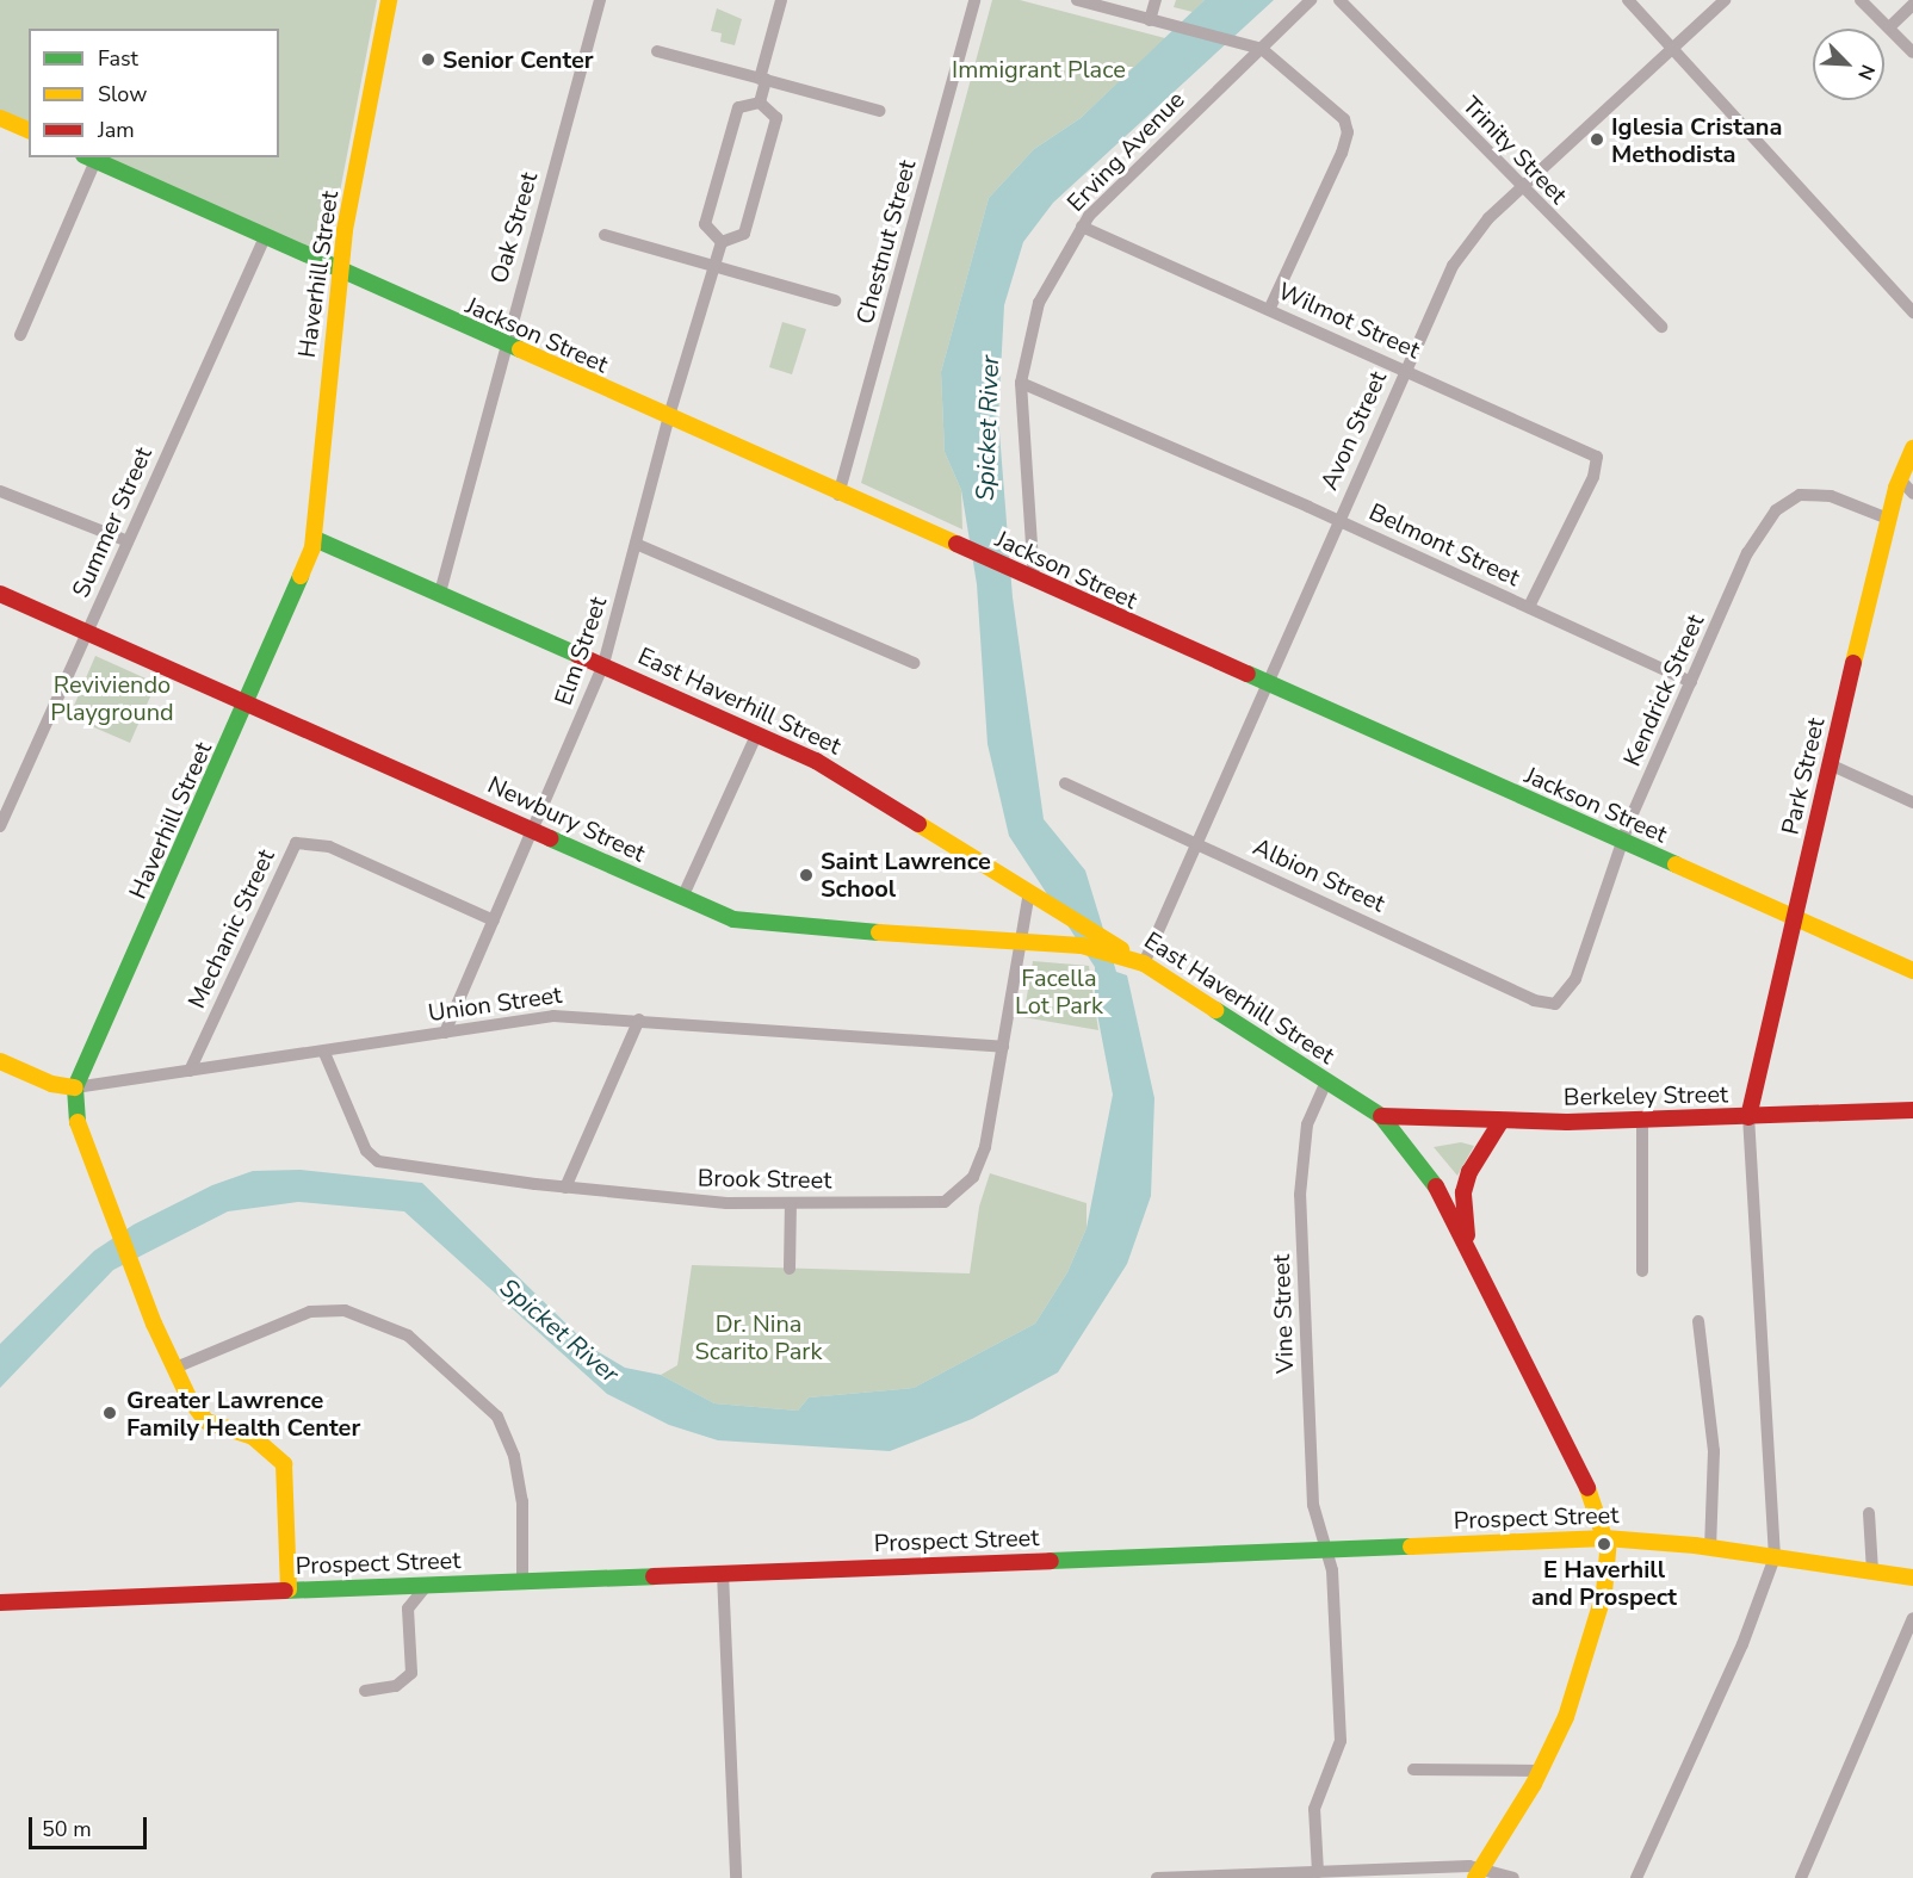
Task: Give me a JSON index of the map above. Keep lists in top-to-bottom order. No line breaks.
{"streets":{"main road":["Haverhill Street","Jackson Street","East Haverhill Street","Park Street","Newbury Street","Union Street","Berkeley Street","Prospect Street"],"street":["Trinity Street","Erving Avenue","Oak Street","Chestnut Street","Wilmot Street","Avon Street","Summer Street","Belmont Street","Elm Street","Kendrick Street","Albion Street","Mechanic Street","Brook Street","Vine Street"]},"crossings":[["Trinity Street","Avon Street"],["Erving Avenue","Wilmot Street"],["Erving Avenue","Jackson Street"],["Erving Avenue","Belmont Street"],["Oak Street","Jackson Street"],["Oak Street","East Haverhill Street"],["Chestnut Street","Jackson Street"],["Haverhill Street","Jackson Street"],["Haverhill Street","East Haverhill Street"],["Haverhill Street","Newbury Street"],["Haverhill Street","Union Street"],["Haverhill Street","Prospect Street"],["Wilmot Street","Avon Street"],["Wilmot Street","Belmont Street"],["Jackson Street","Avon Street"],["Jackson Street","Summer Street"],["Jackson Street","Elm Street"],["Jackson Street","Kendrick Street"],["Jackson Street","Park Street"],["Avon Street","Belmont Street"],["Avon Street","East Haverhill Street"],["Avon Street","Newbury Street"],["Avon Street","Albion Street"],["Summer Street","Newbury Street"],["Belmont Street","Kendrick Street"],["Elm Street","East Haverhill Street"],["Elm Street","Newbury Street"],["Elm Street","Mechanic Street"],["Elm Street","Union Street"],["Kendrick Street","Park Street"],["Kendrick Street","Albion Street"],["East Haverhill Street","Newbury Street"],["East Haverhill Street","Berkeley Street"],["East Haverhill Street","Brook Street"],["East Haverhill Street","Vine Street"],["East Haverhill Street","Prospect Street"],["Park Street","Berkeley Street"],["Newbury Street","Brook Street"],["Mechanic Street","Union Street"],["Union Street","Brook Street"],["Vine Street","Prospect Street"]],"water":["Spicket River"],"parks":["Immigrant Place","Reviviendo Playground","Facella Lot Park","Dr. Nina Scarito Park"],"places":["Senior Center","Iglesia Cristana Methodista","Saint Lawrence School","Greater Lawrence Family Health Center","E Haverhill and Prospect"],"legend":["Fast","Slow","Jam"],"scale_bar":"50 m","north":"bottom right"}
